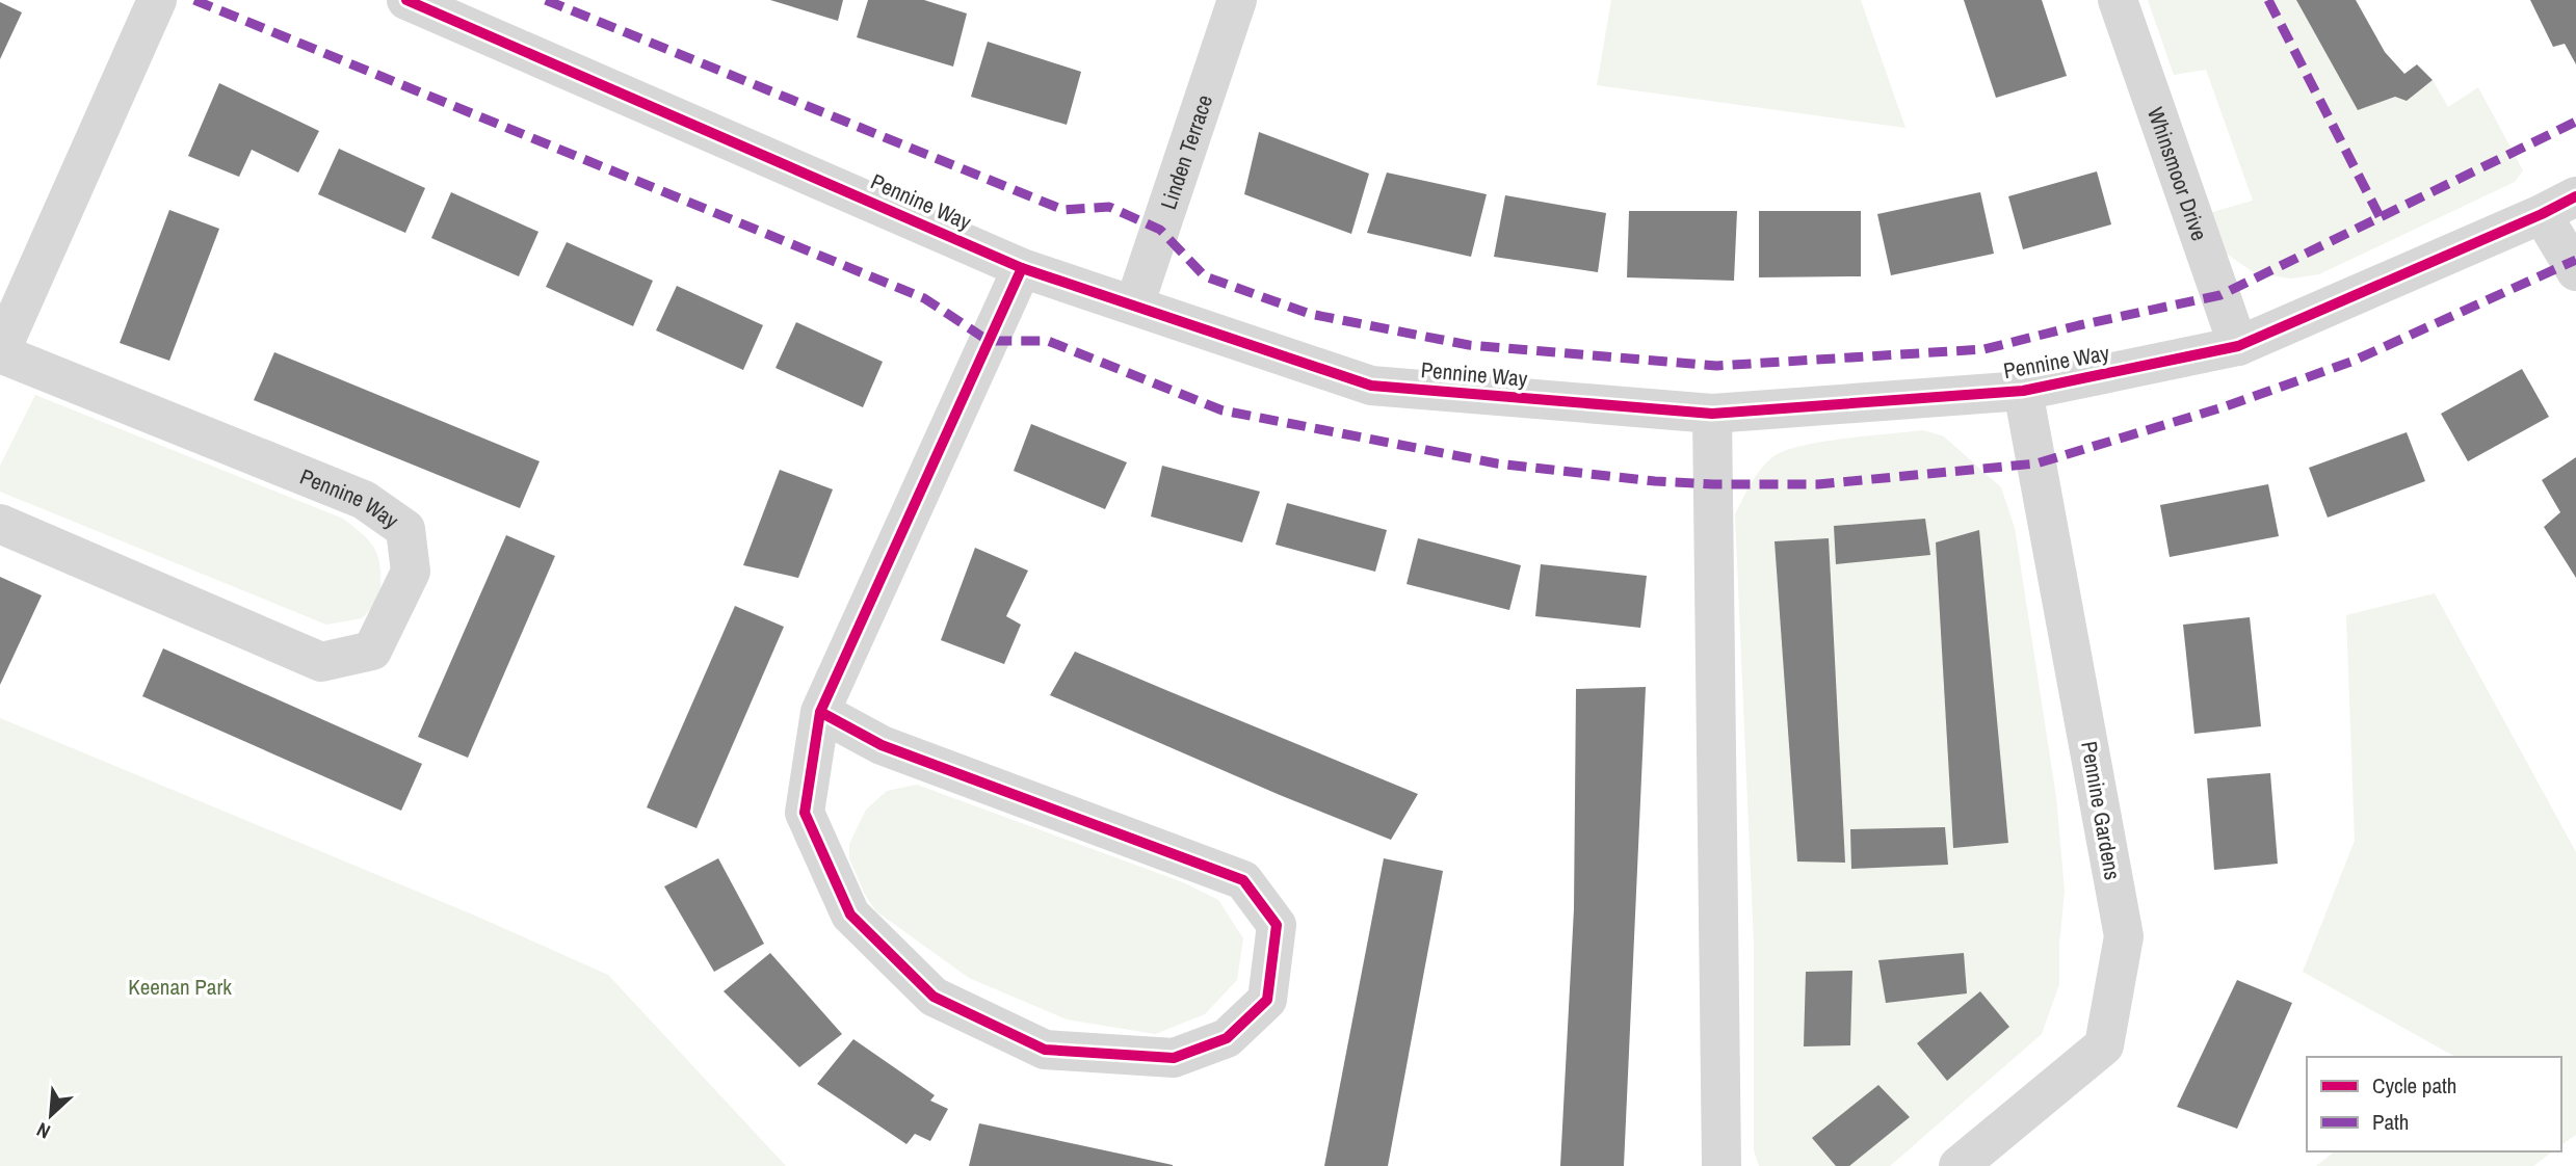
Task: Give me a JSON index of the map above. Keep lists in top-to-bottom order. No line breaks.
{"streets":{"street":["Linden Terrace","Whinsmoor Drive","Pennine Way","Pennine Gardens"]},"crossings":[["Linden Terrace","Pennine Way"],["Whinsmoor Drive","Pennine Way"],["Pennine Way","Pennine Gardens"]],"parks":["Keenan Park"],"legend":["Cycle path","Path"],"north":"bottom left"}
